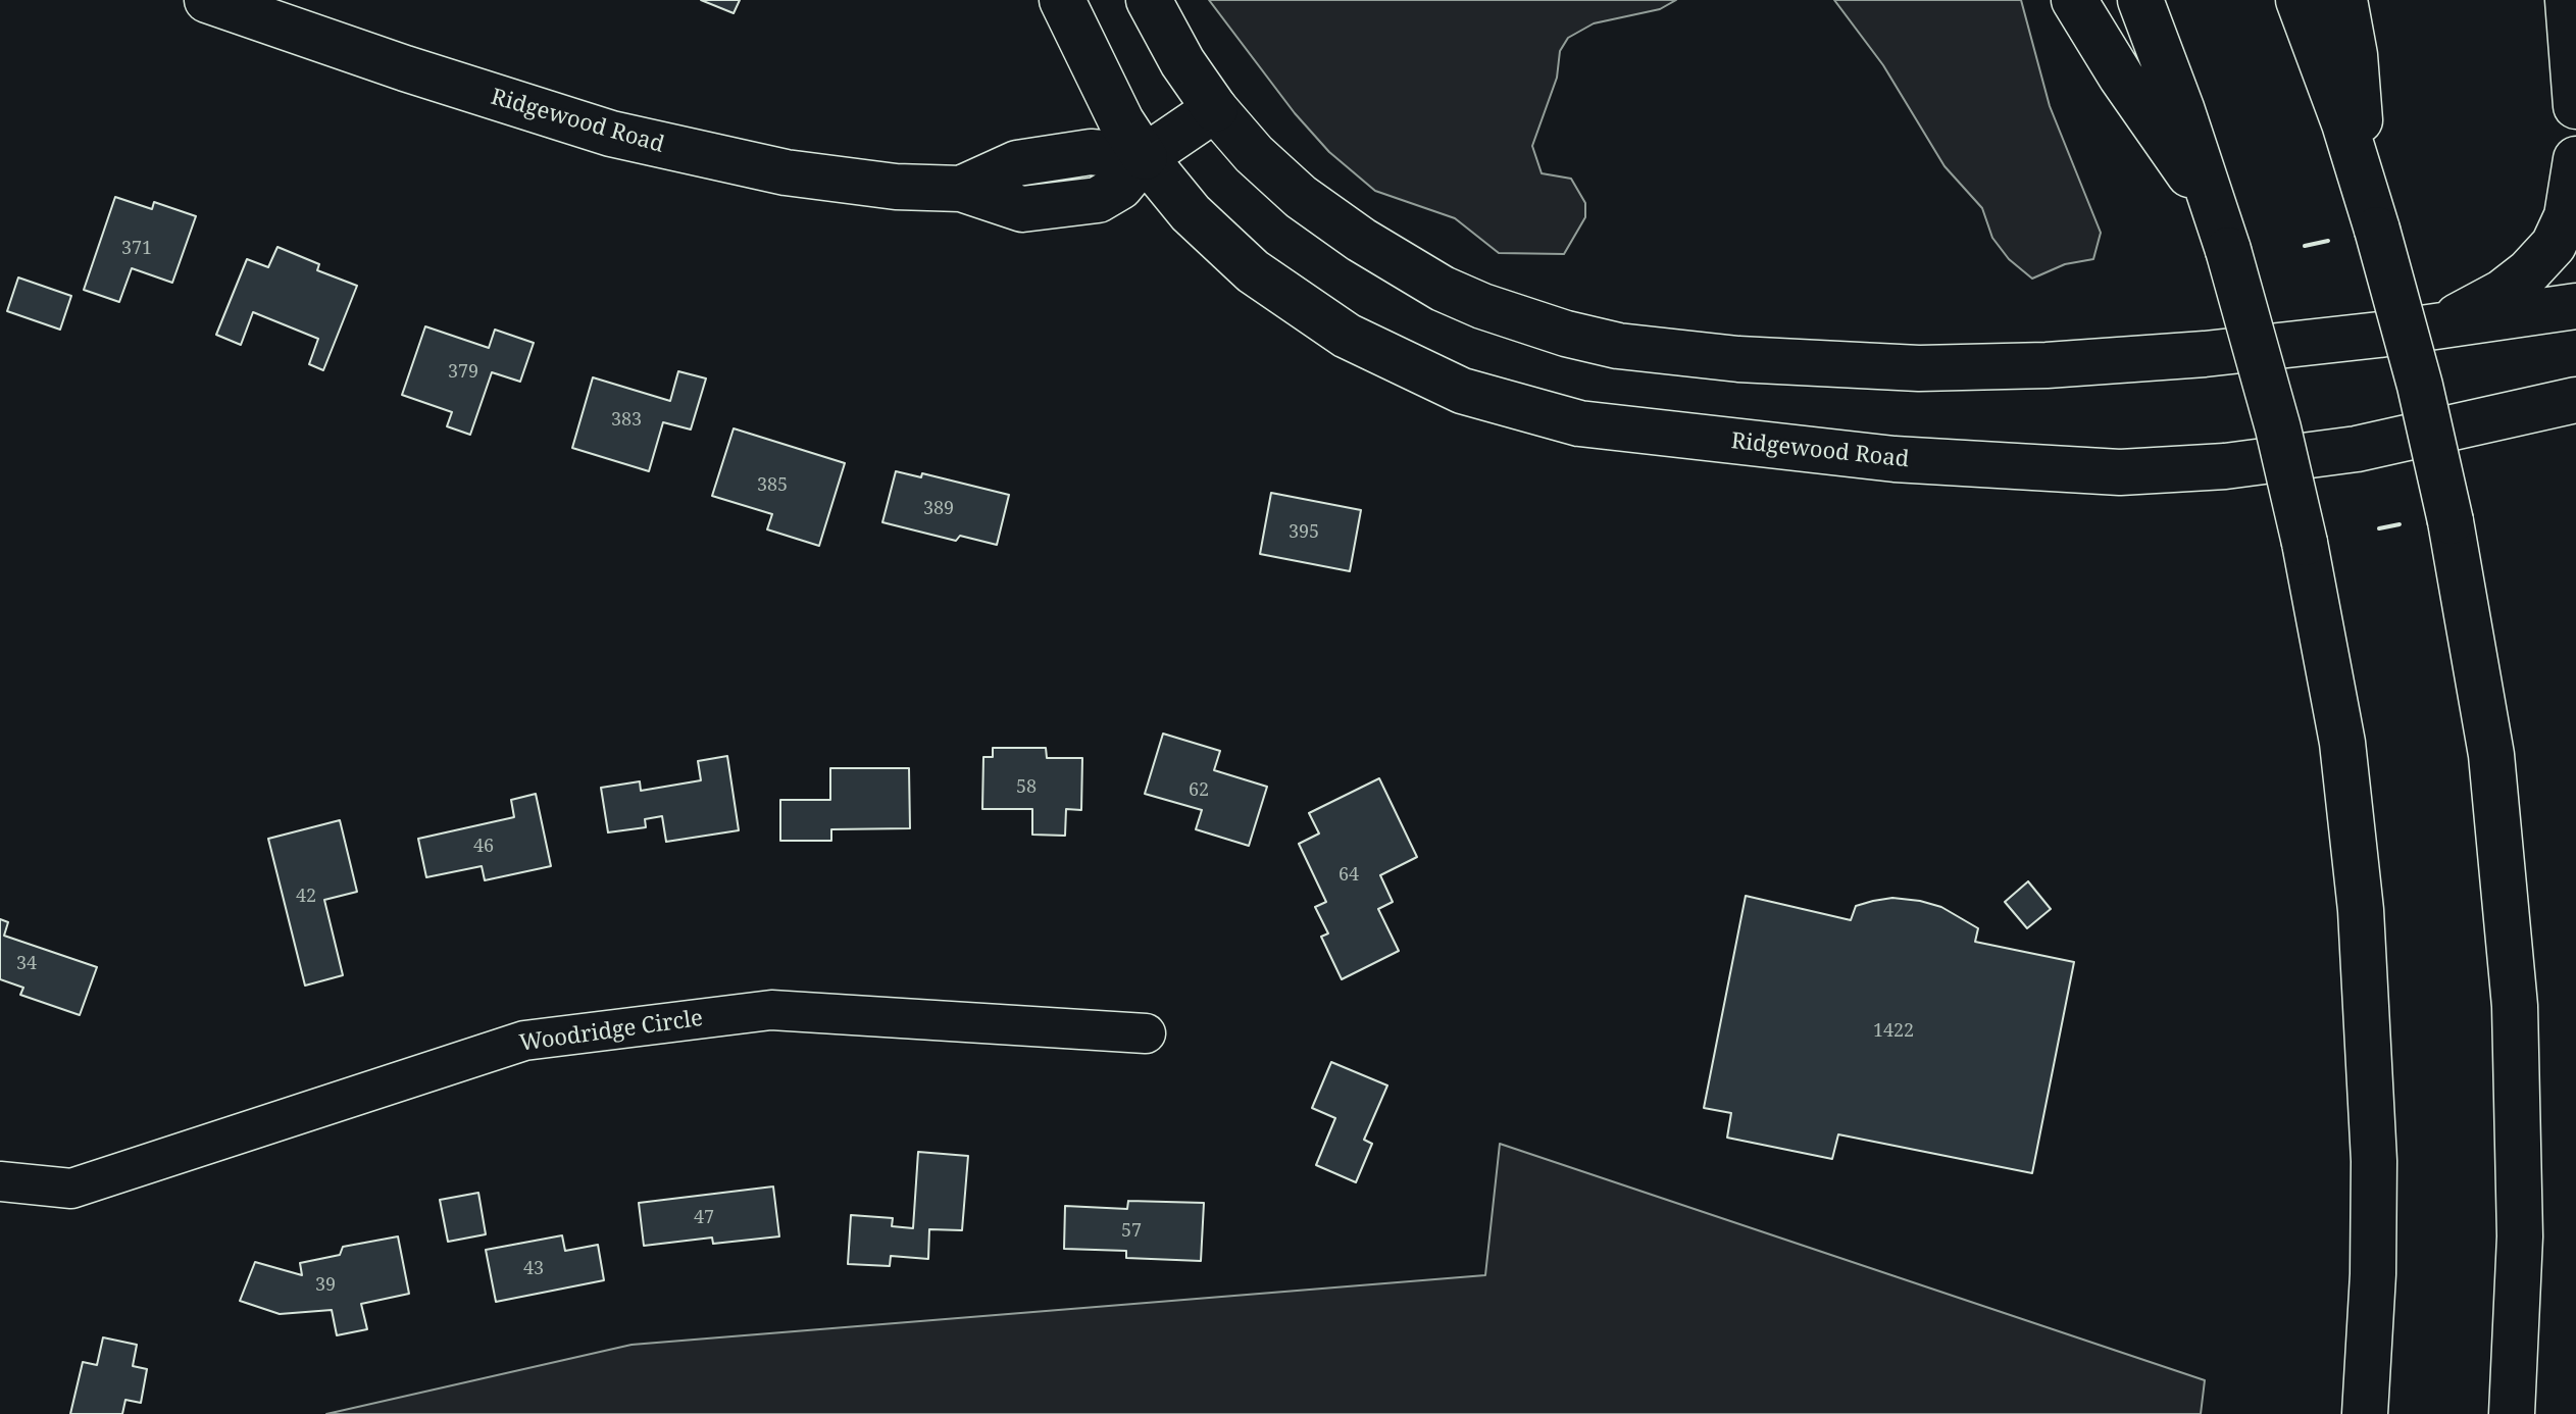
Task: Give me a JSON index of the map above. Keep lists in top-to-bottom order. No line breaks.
{"streets":{"main road":["Ridgewood Road"],"street":["Woodridge Circle"]},"house_numbers":["371","379","383","385","389","395","58","62","46","64","42","34","1422","47","57","43","39"]}
